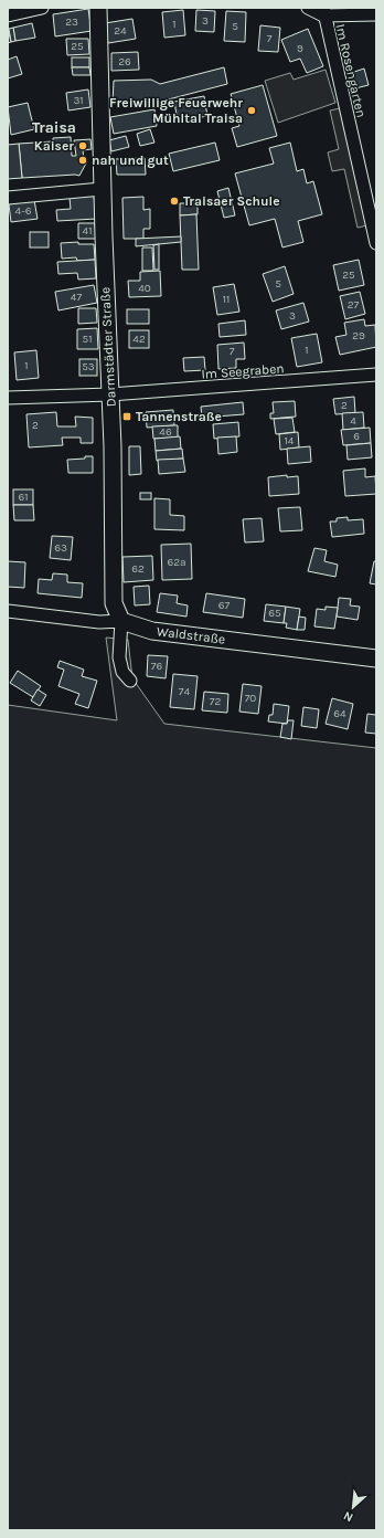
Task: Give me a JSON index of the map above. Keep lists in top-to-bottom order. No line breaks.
{"streets":{"street":["Im Rosengarten","Darmstädter Straße","Im Seegraben","Waldstraße"]},"crossings":[["Darmstädter Straße","Im Seegraben"],["Darmstädter Straße","Waldstraße"]],"districts":["Traisa"],"places":{"other":["Freiwillige Feuerwehr Mühltal Traisa","Kaiser","nah und gut","Traisaer Schule"],"transit":["Tannenstraße"]},"house_numbers":["3","23","1","5","24","7","25","9","26","31","4-6","41","25","5","40","47","11","27","3","29","51","42","1","7","1","53","2","4","2","46","6","14","61","63","62a","62","67","65","76","74","70","72","64"],"north":"bottom left"}
